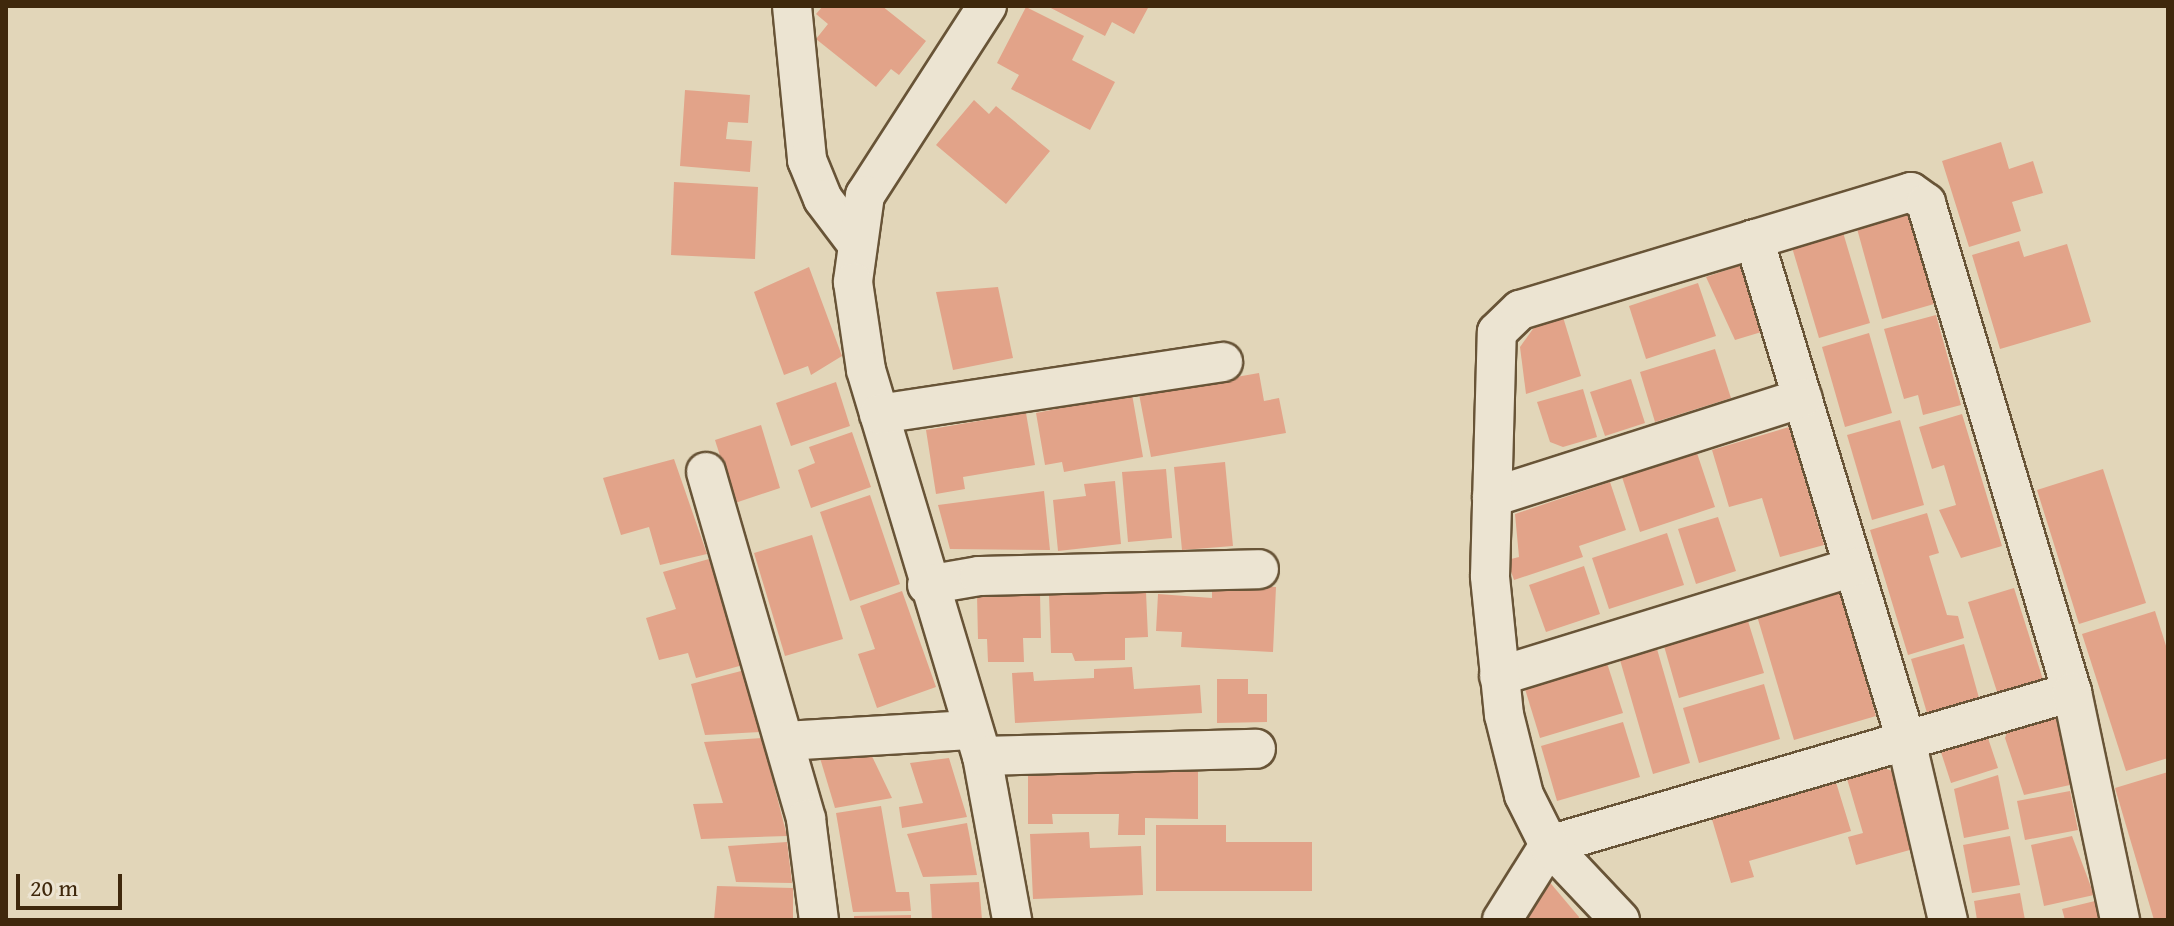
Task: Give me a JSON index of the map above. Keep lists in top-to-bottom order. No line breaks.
{"scale_bar":"20 m"}
